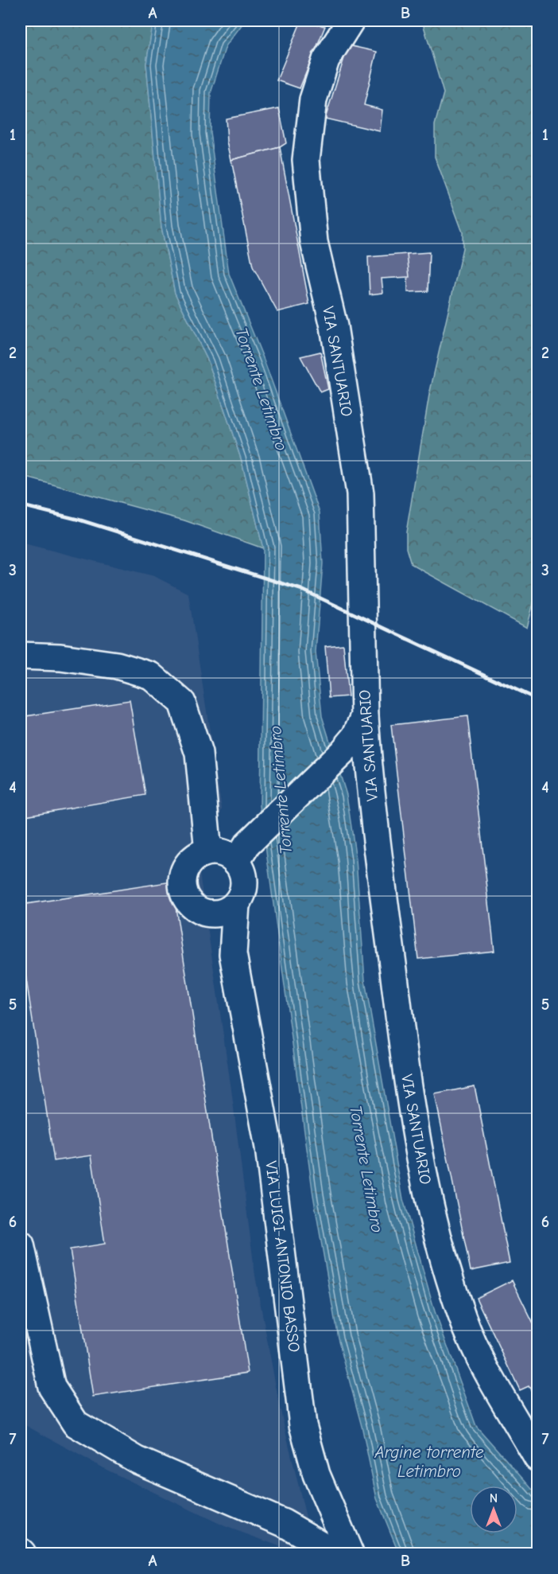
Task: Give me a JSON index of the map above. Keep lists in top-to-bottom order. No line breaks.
{"streets":{"main road":["VIA SANTUARIO","VIA LUIGI ANTONIO BASSO"]},"water":["Torrente Letimbro","Argine torrente Letimbro"],"north":"top","grid":{"columns":["A","B"],"rows":["1","2","3","4","5","6","7"]}}
